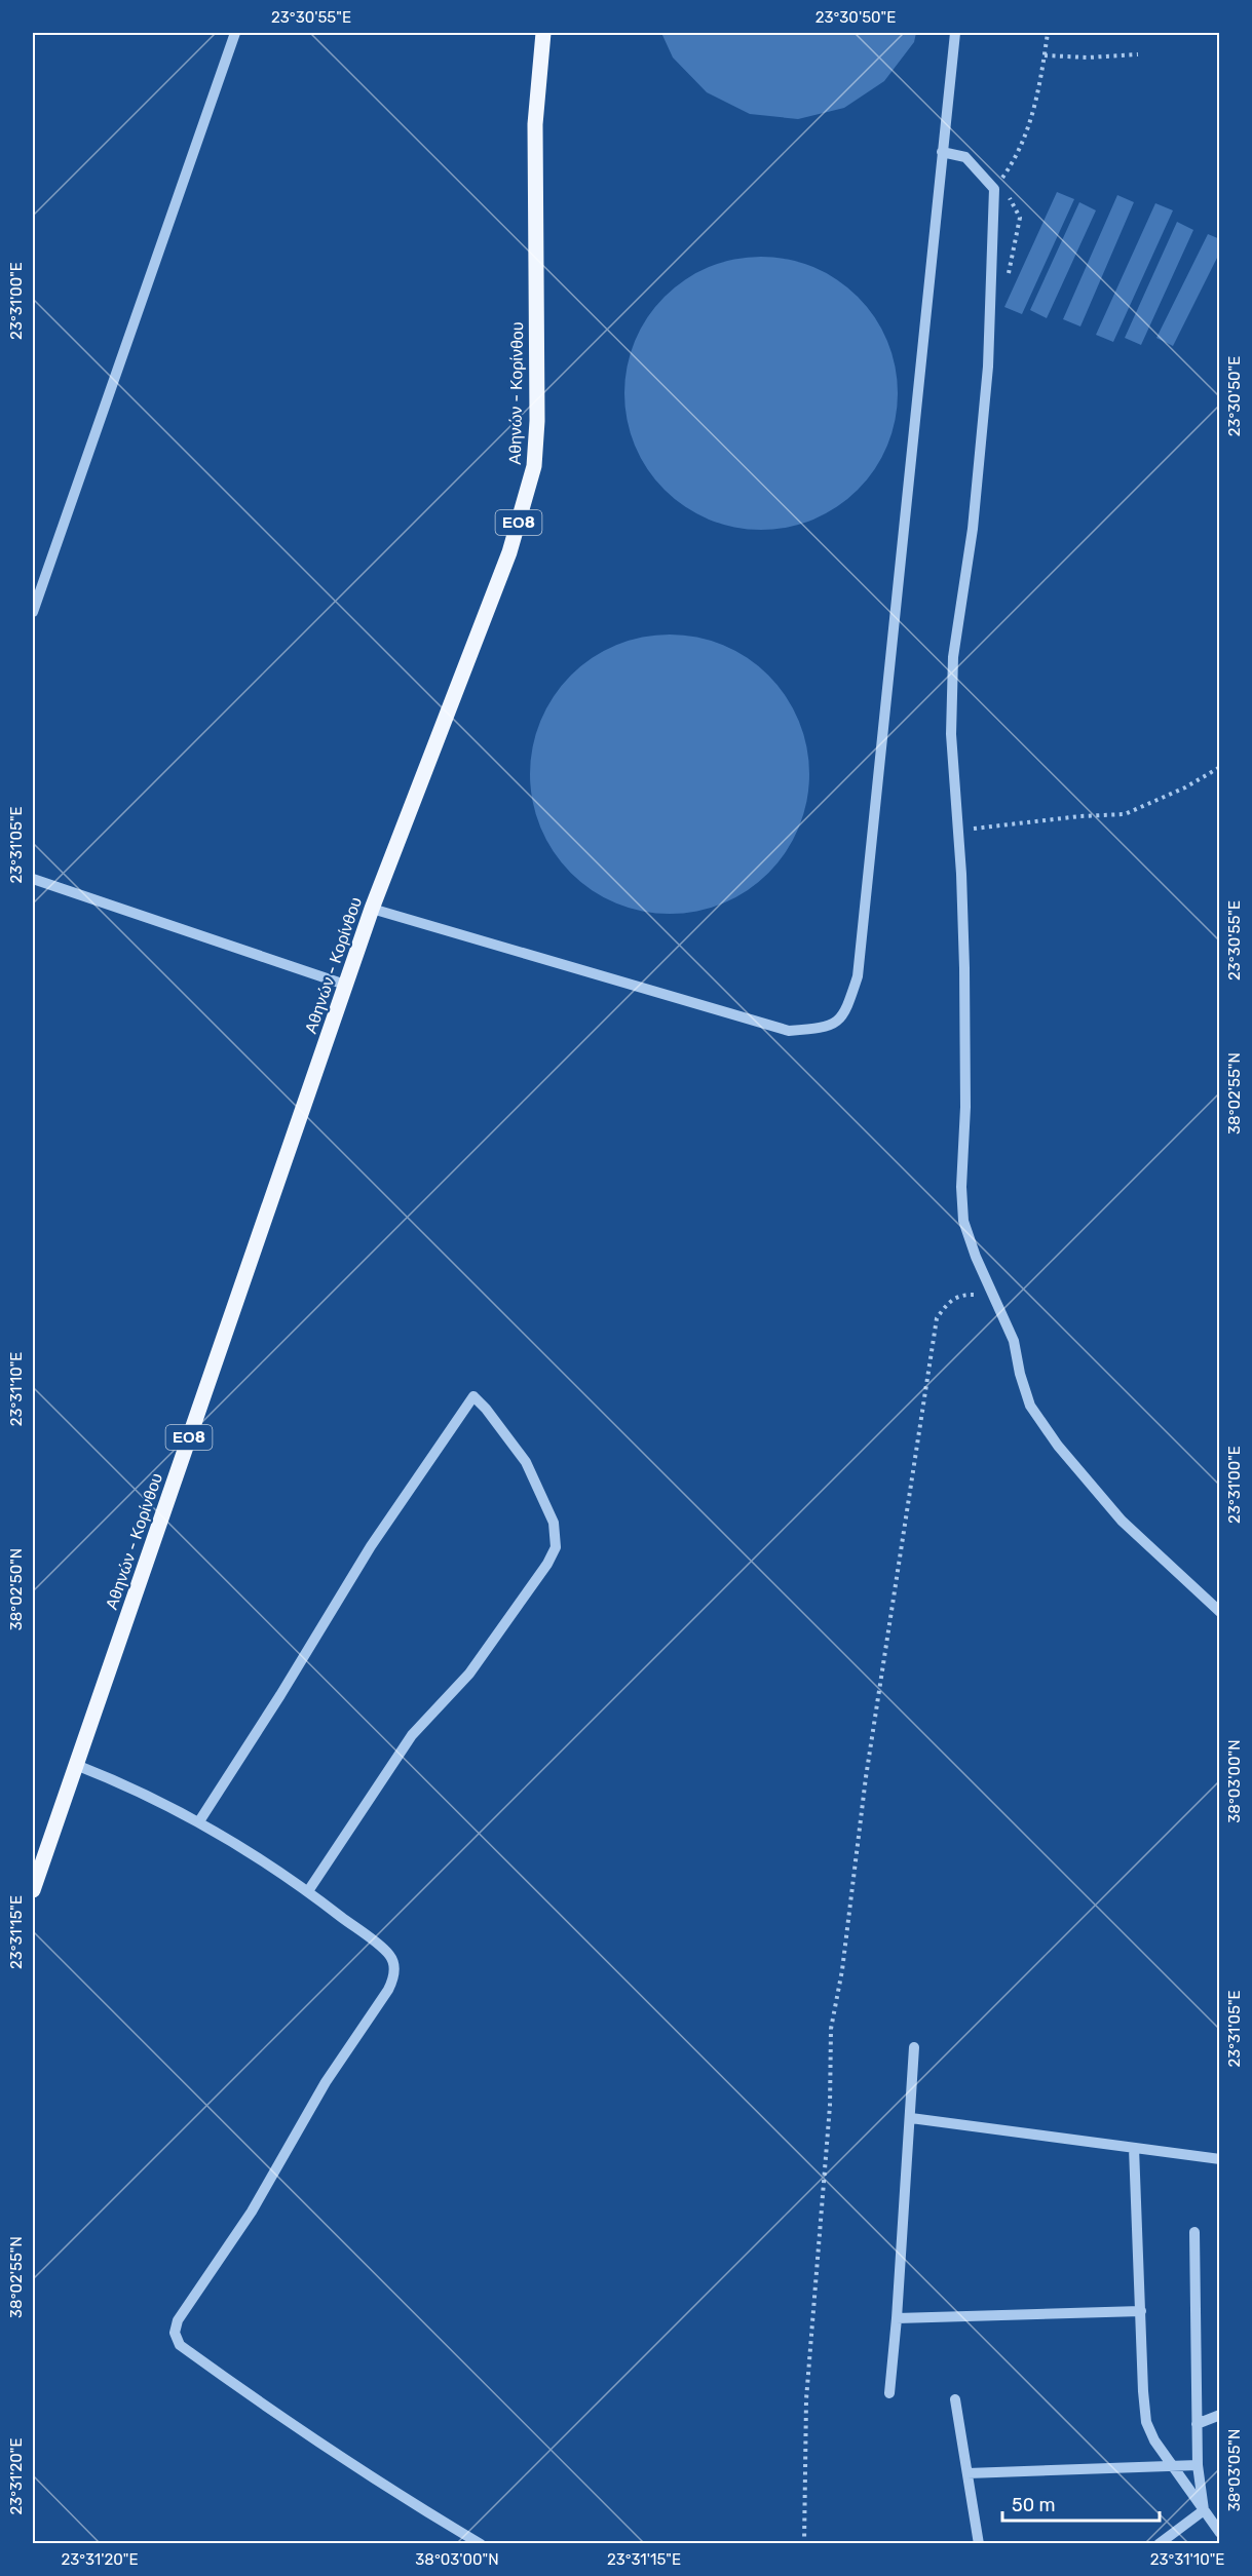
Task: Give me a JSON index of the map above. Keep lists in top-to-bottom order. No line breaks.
{"streets":{"main road":["Αθηνών - Κορίνθου","ΕΟ8"]},"scale_bar":"50 m","coordinates":["23°30'55\"E","23°30'50\"E","23°31'00\"E","23°31'05\"E","38°02'55\"N","23°31'10\"E","38°02'50\"N","38°03'00\"N","23°31'15\"E","38°03'05\"N","23°31'20\"E"]}
